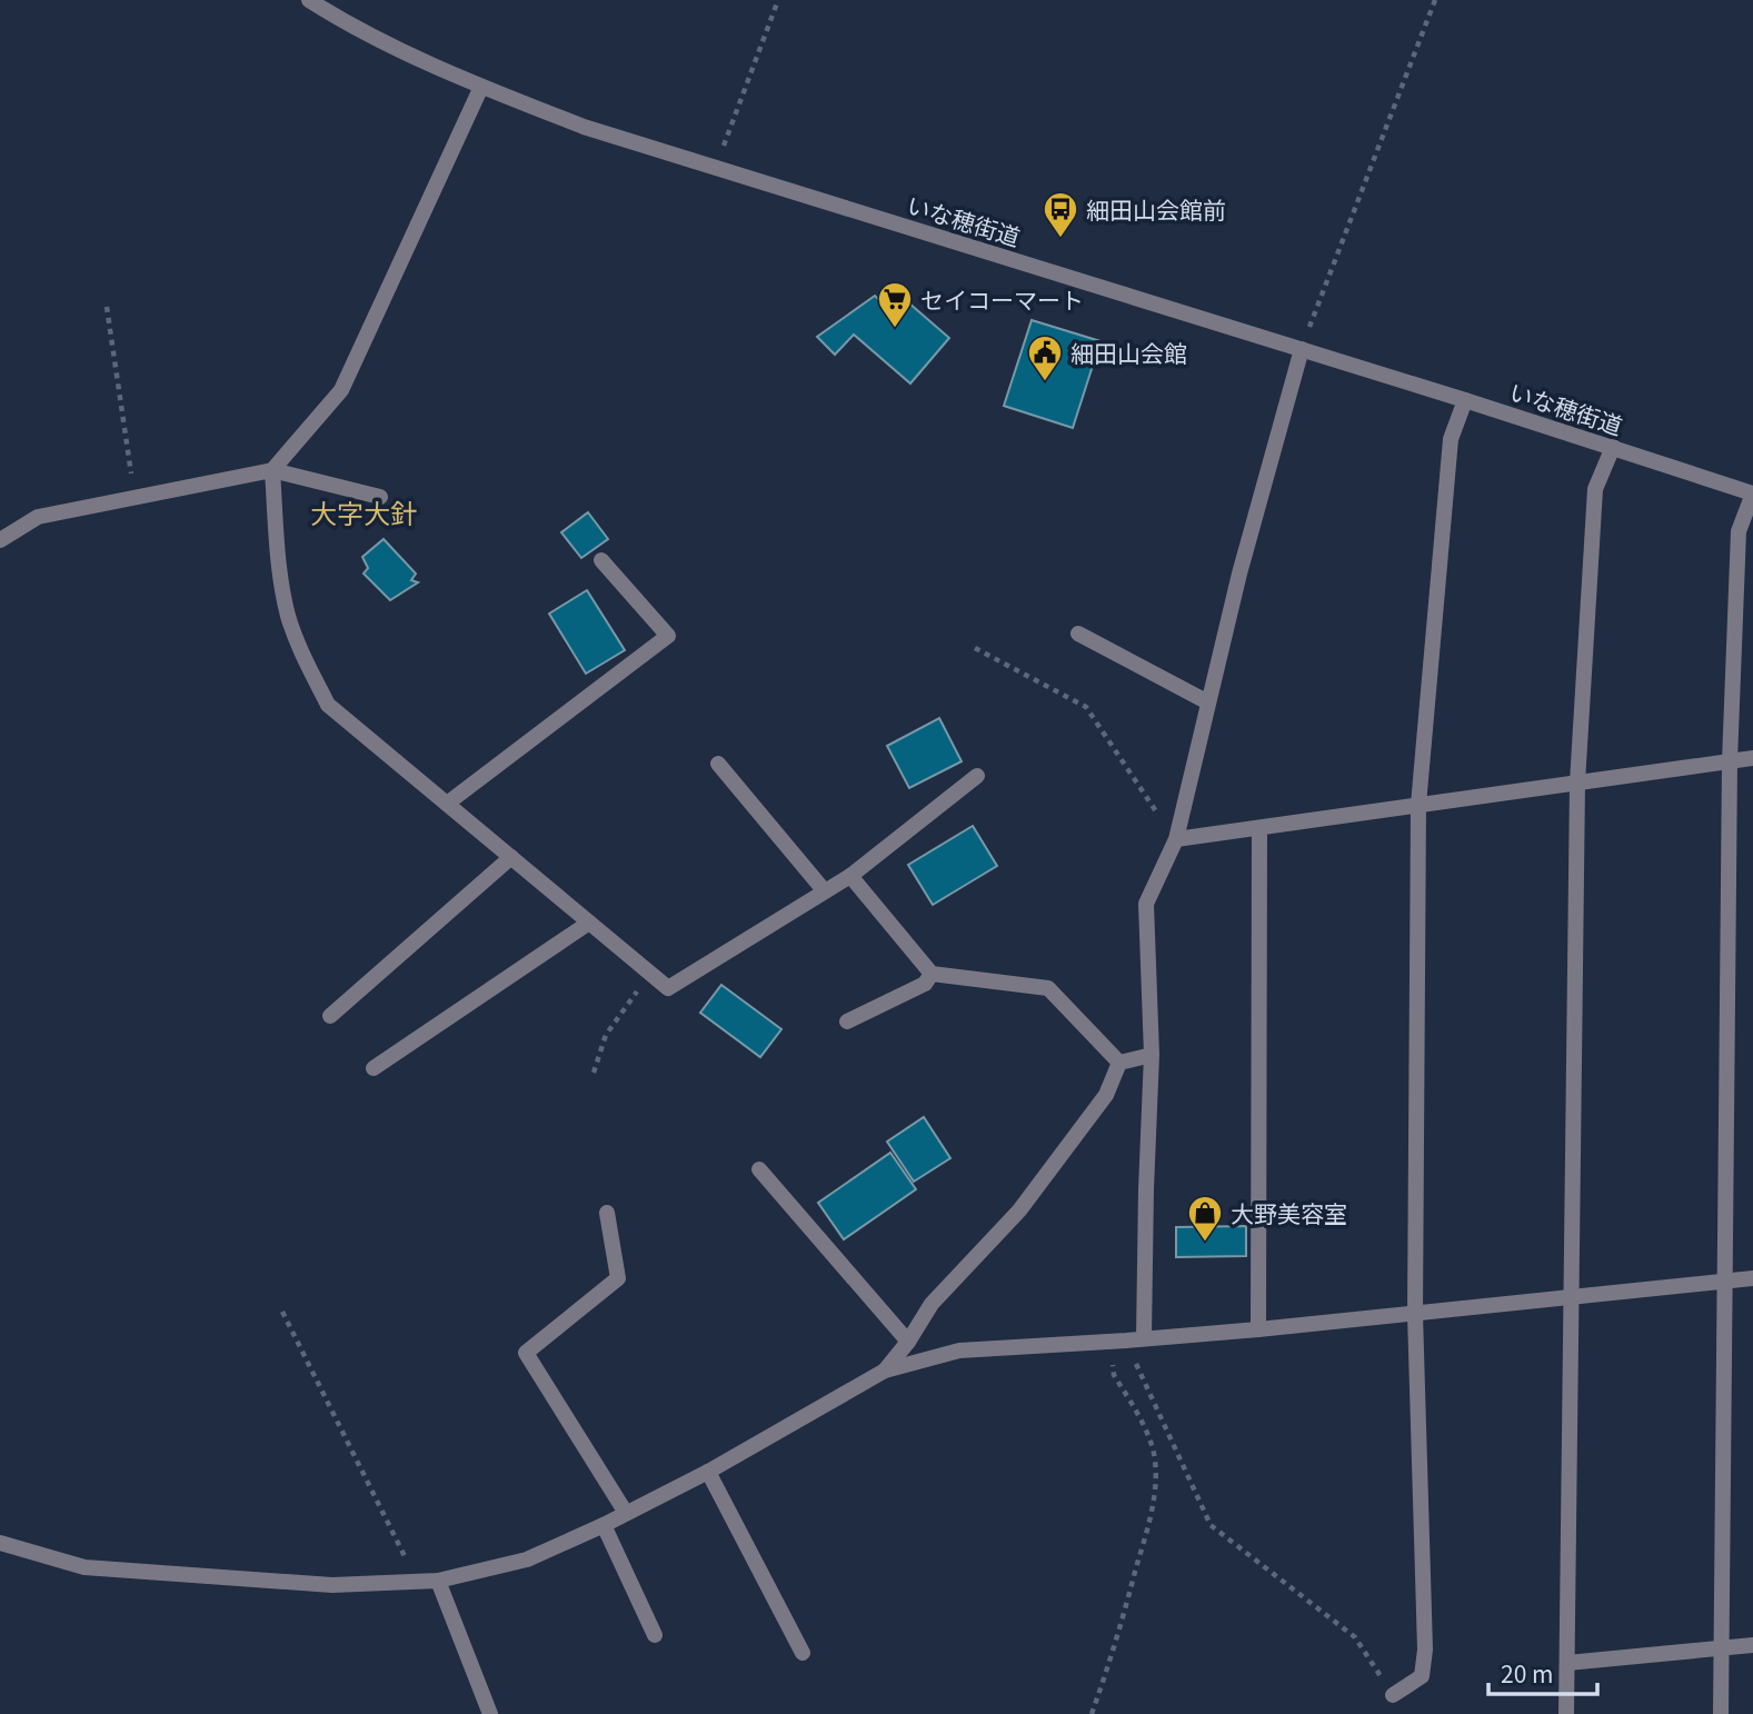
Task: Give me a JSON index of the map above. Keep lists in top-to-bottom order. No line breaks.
{"streets":{"street":["いな穂街道"]},"districts":["大字大針"],"places":{"bus stop":["細田山会館前"],"supermarket":["セイコーマート"],"public building":["細田山会館"],"shop":["大野美容室"]},"scale_bar":"20 m"}
